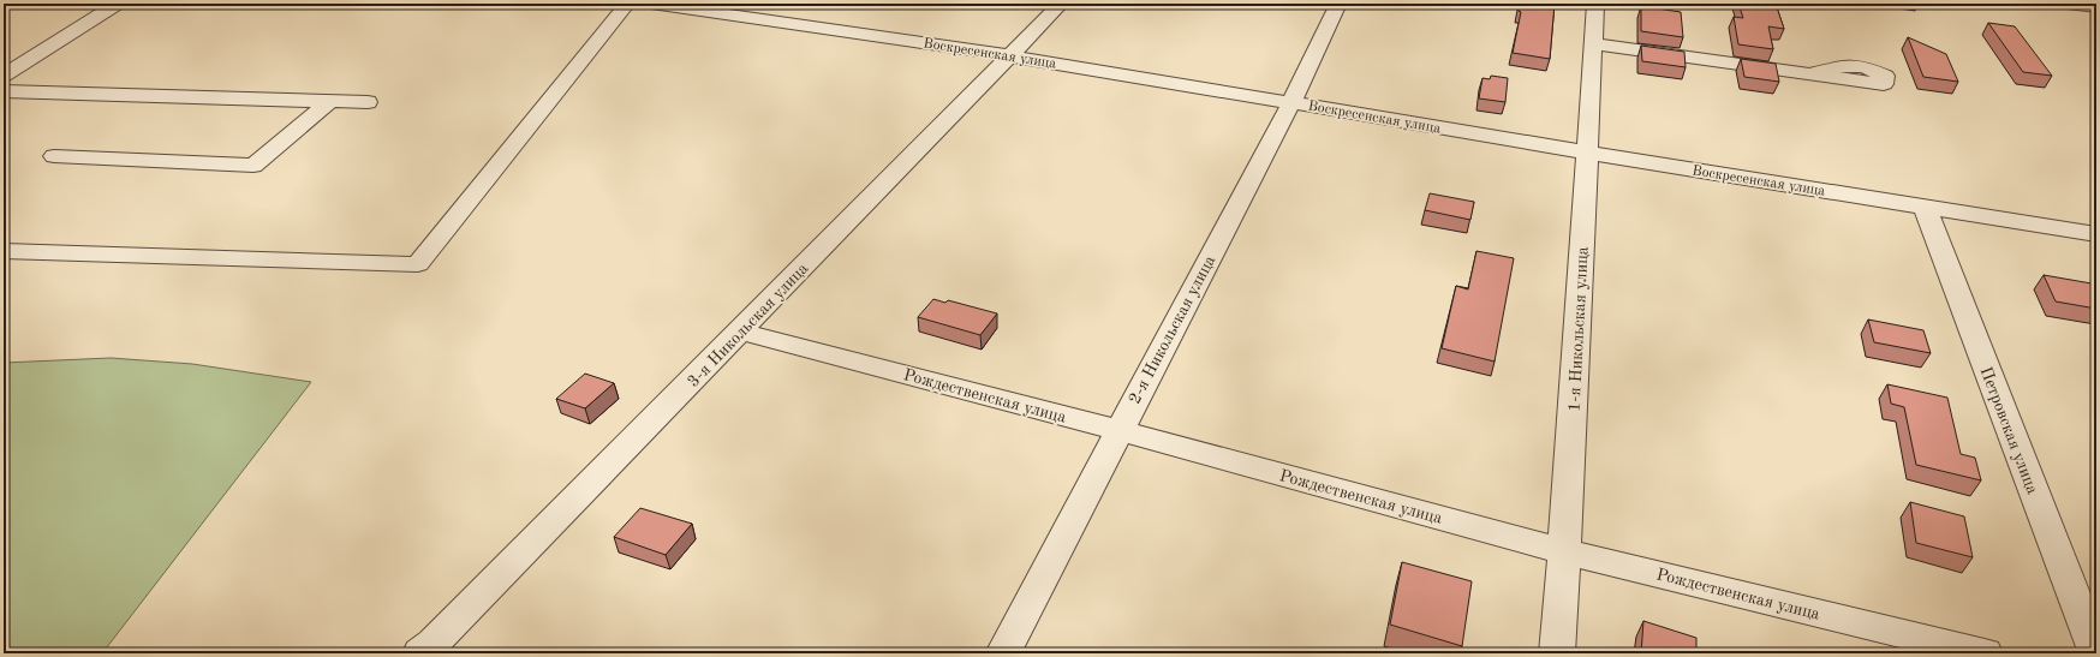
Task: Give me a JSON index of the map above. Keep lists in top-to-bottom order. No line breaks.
{"streets":{"street":["Воскресенская улица","3-я Никольская улица","2-я Никольская улица","1-я Никольская улица","Рождественская улица","Петровская улица"]},"crossings":[["Воскресенская улица","3-я Никольская улица"],["Воскресенская улица","2-я Никольская улица"],["Воскресенская улица","1-я Никольская улица"],["Воскресенская улица","Петровская улица"],["3-я Никольская улица","Рождественская улица"],["2-я Никольская улица","Рождественская улица"],["1-я Никольская улица","Рождественская улица"]]}
